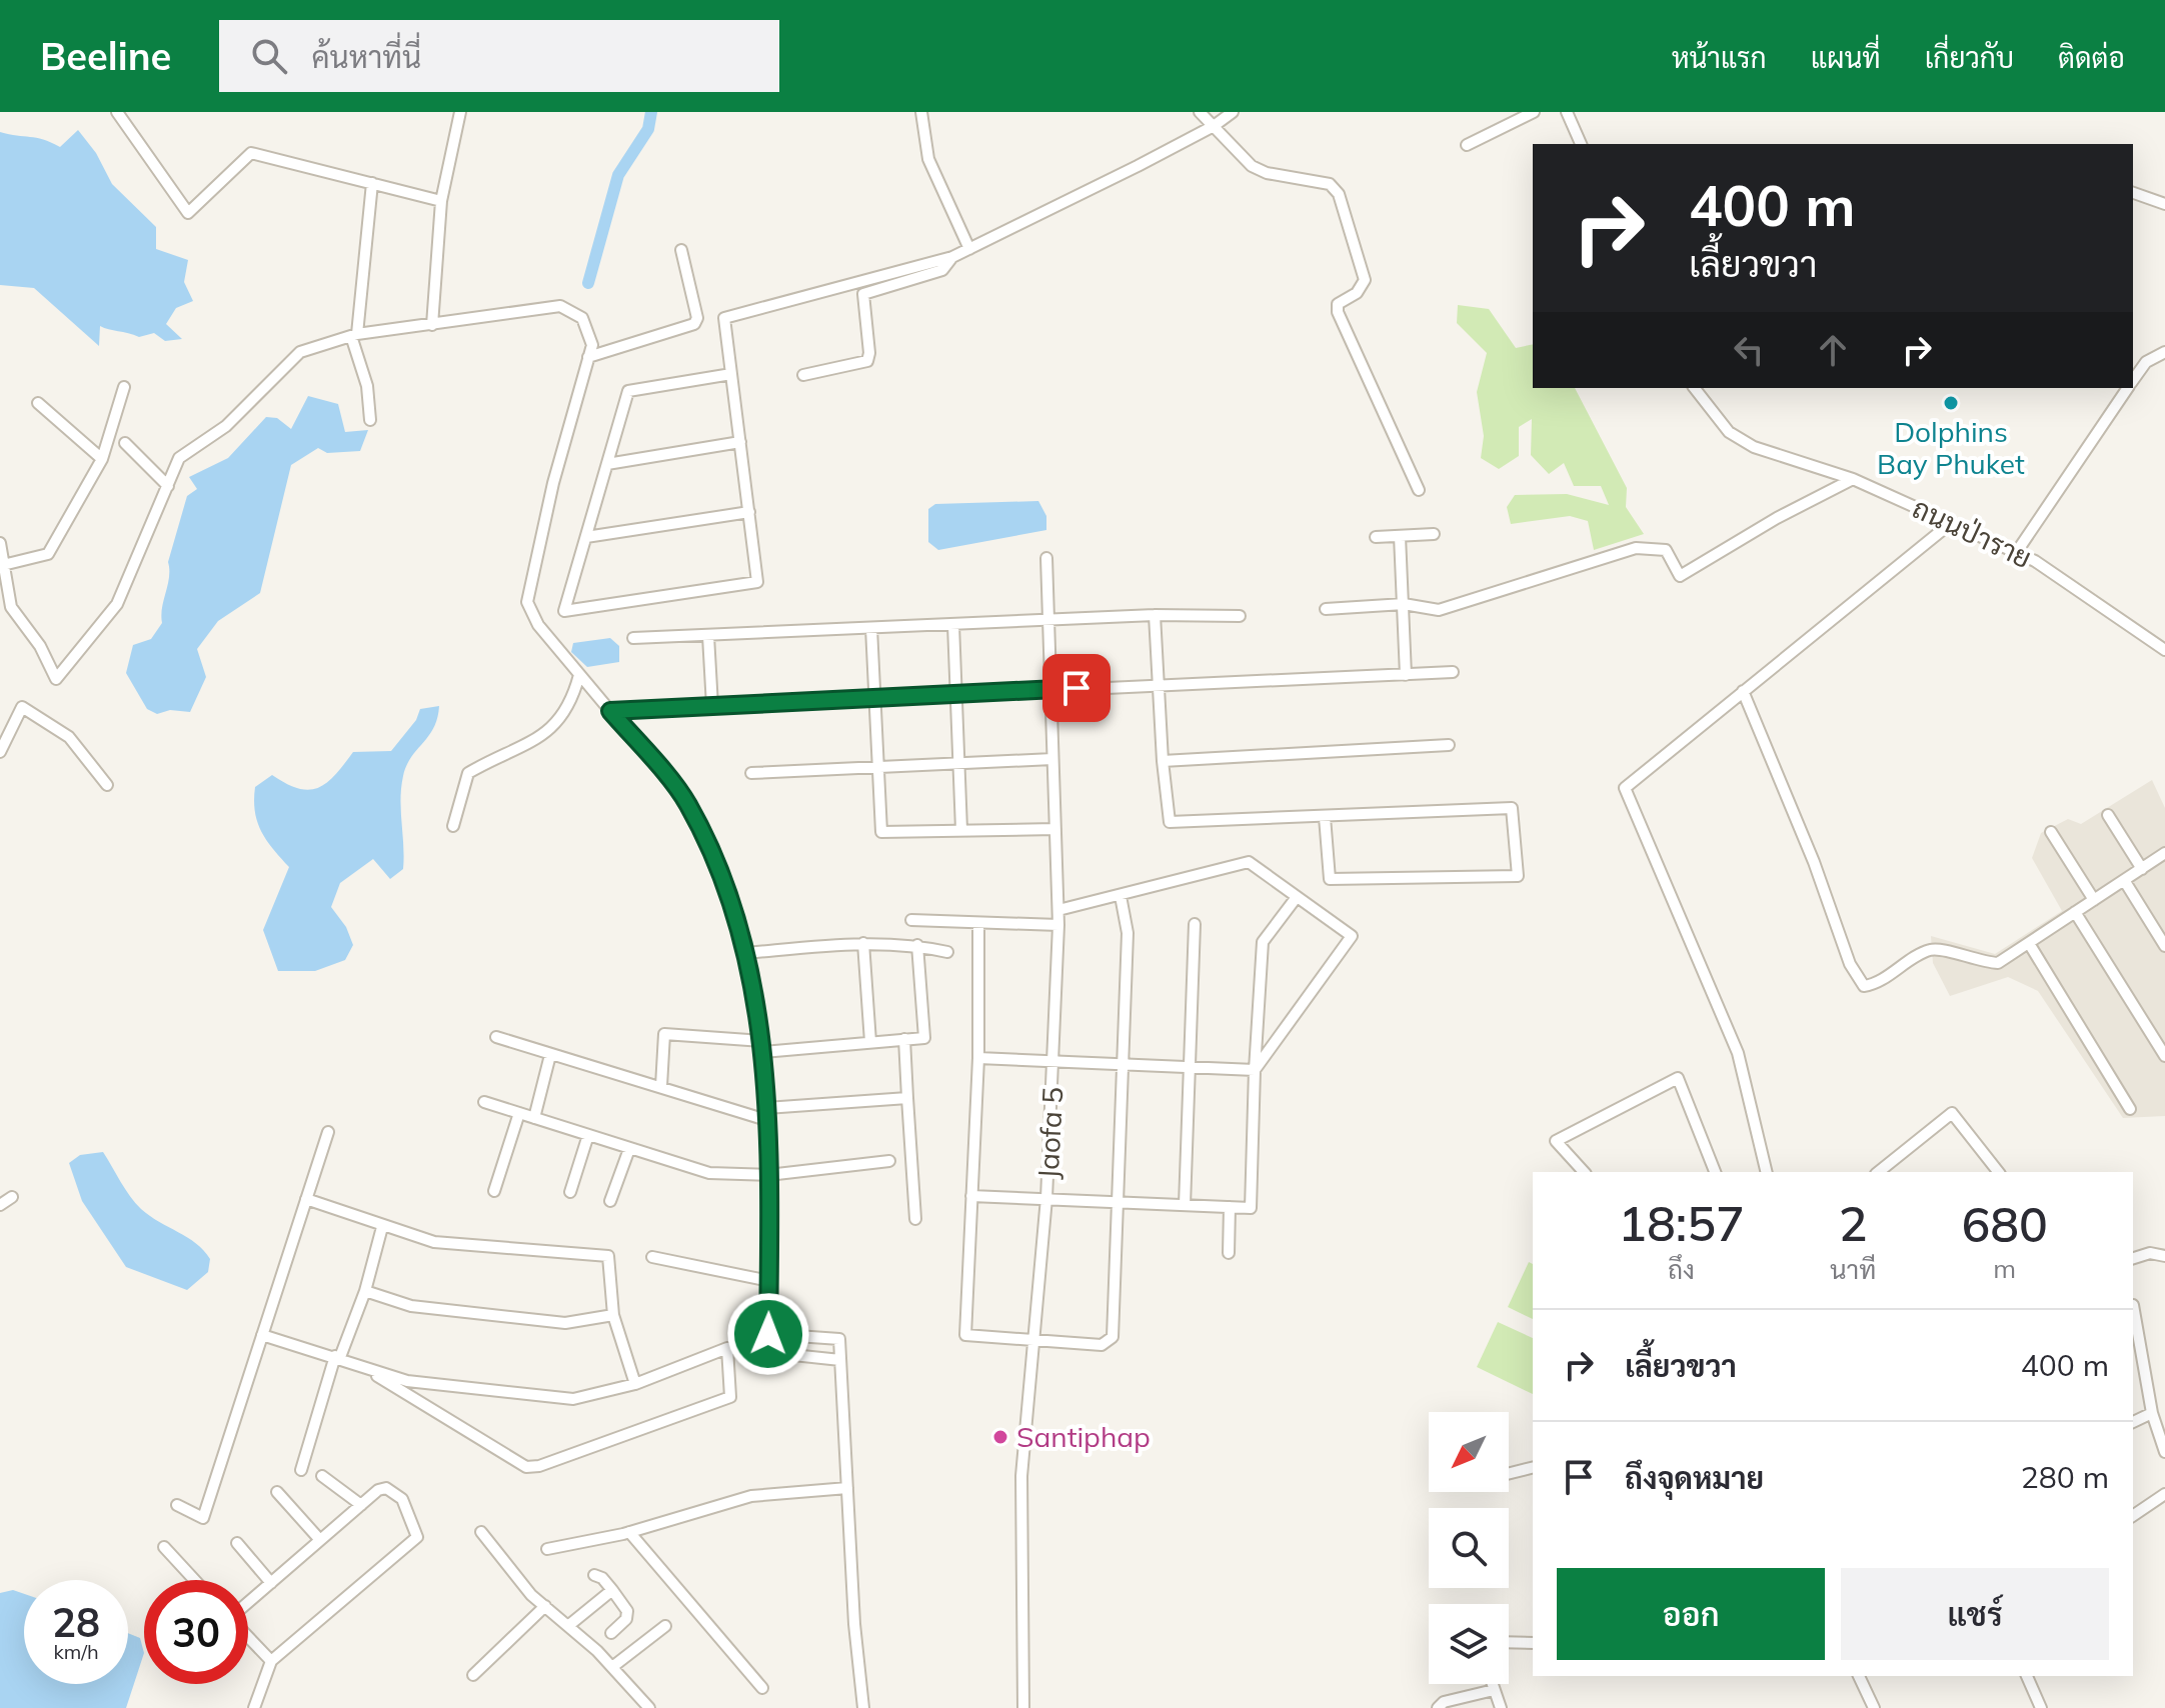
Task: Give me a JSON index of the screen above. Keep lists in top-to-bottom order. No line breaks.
{"streets":{"street":["ถนนป่าราย","Jaofa 5"]},"places":["Dolphins Bay Phuket","Santiphap"],"north":"bottom left","page":{"header":"Beeline","search":"ค้นหาที่นี่","nav":["หน้าแรก","แผนที่","เกี่ยวกับ","ติดต่อ"],"turn":["400 m","เลี้ยวขวา"],"eta":["18:57","ถึง","2","นาที","680","m"],"list":[{"name":"เลี้ยวขวา","value":"400 m"},{"name":"ถึงจุดหมาย","value":"280 m"}],"buttons":["ออก","แชร์"],"speed":"28 km/h","limit":"30"}}
